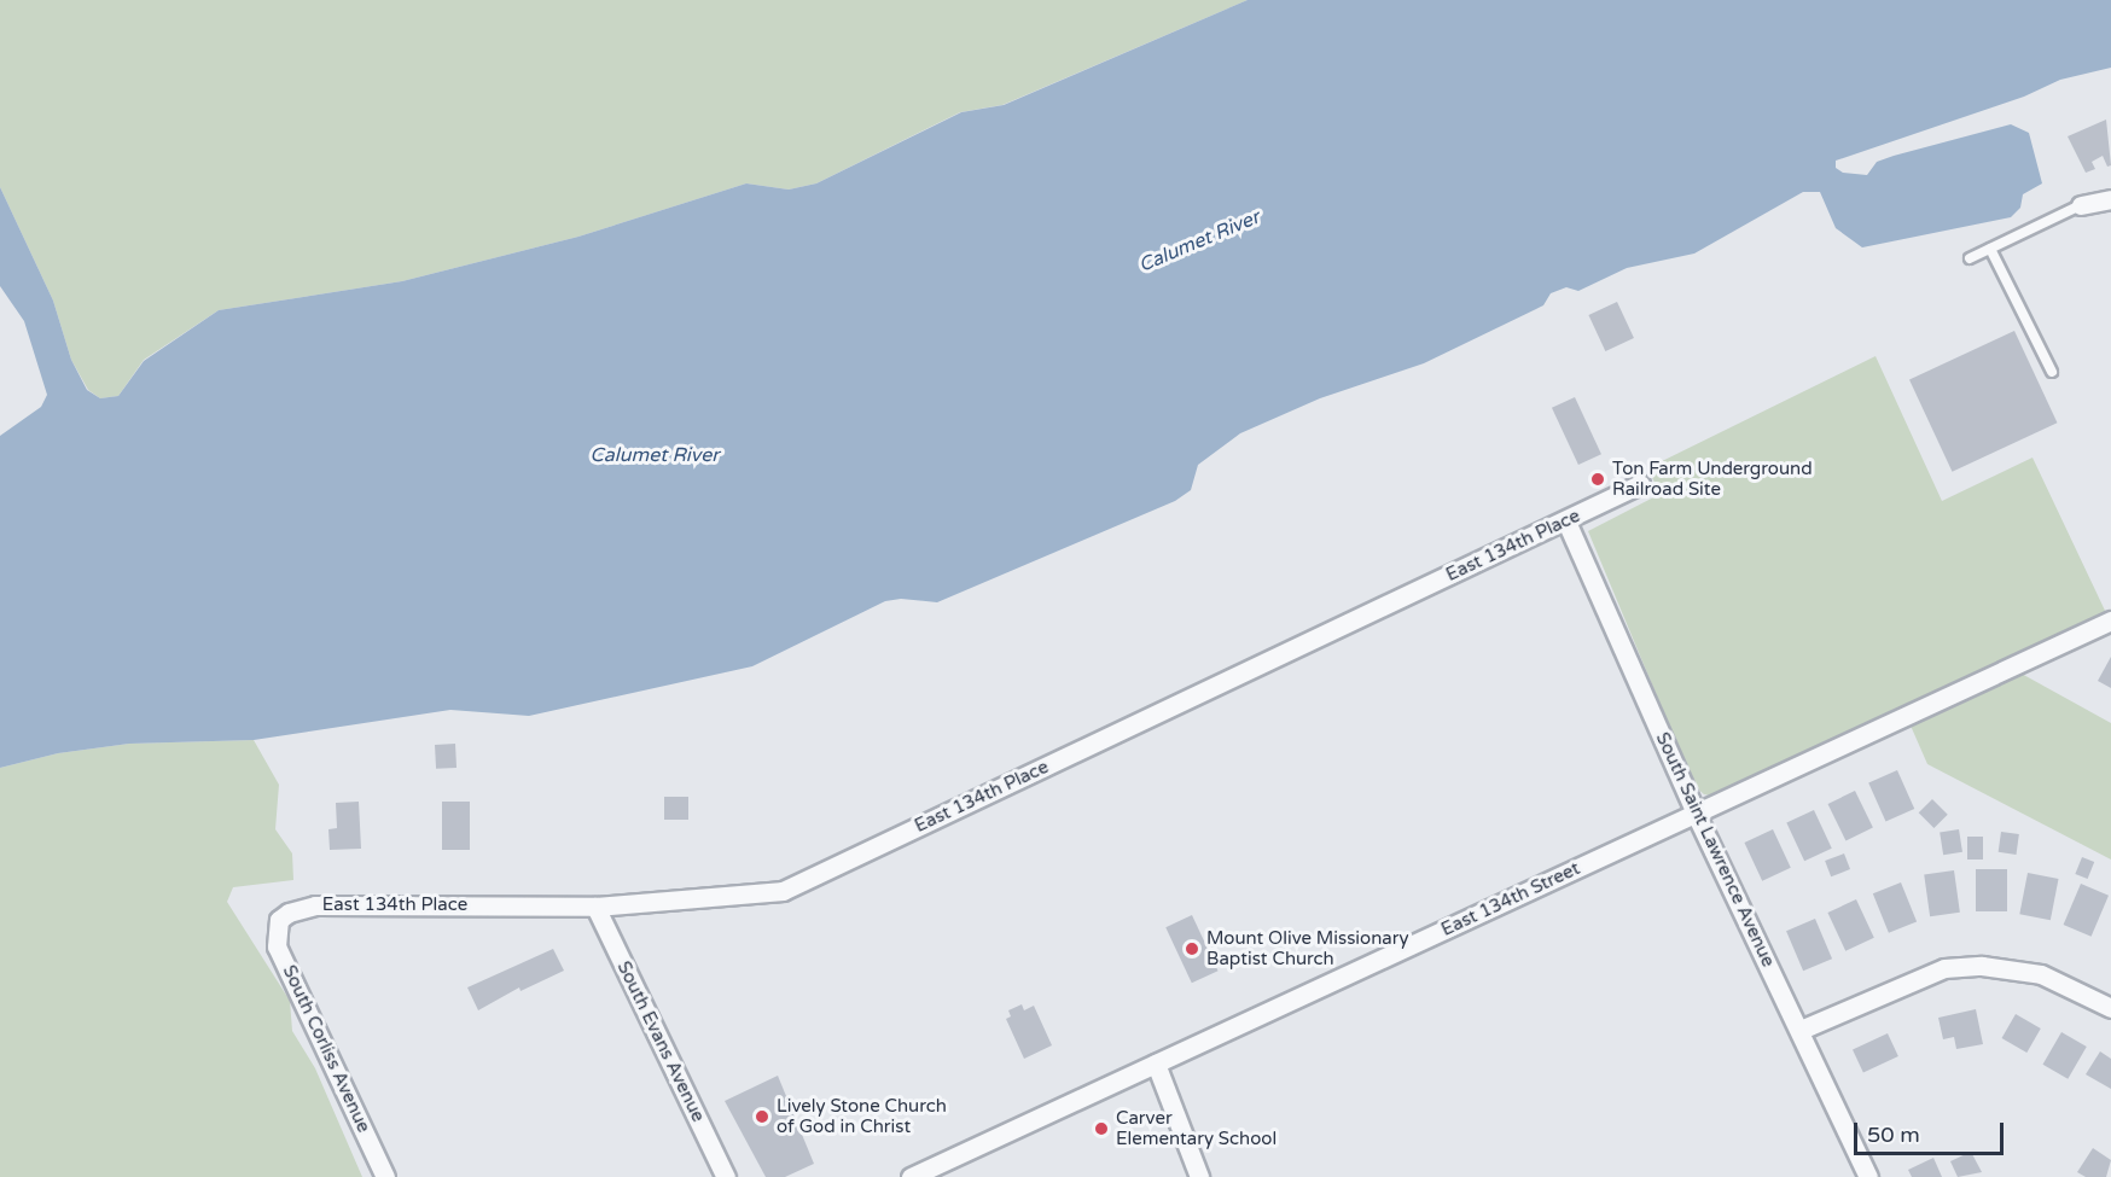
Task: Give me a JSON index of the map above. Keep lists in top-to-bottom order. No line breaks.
{"streets":{"street":["East 134th Place","South Saint Lawrence Avenue","East 134th Street","South Evans Avenue","South Corliss Avenue"]},"crossings":[["East 134th Place","South Saint Lawrence Avenue"],["East 134th Place","South Evans Avenue"],["East 134th Place","South Corliss Avenue"],["South Saint Lawrence Avenue","East 134th Street"]],"water":["Calumet River"],"places":["Ton Farm Underground Railroad Site","Mount Olive Missionary Baptist Church","Lively Stone Church of God in Christ","Carver Elementary School"],"scale_bar":"50 m"}
